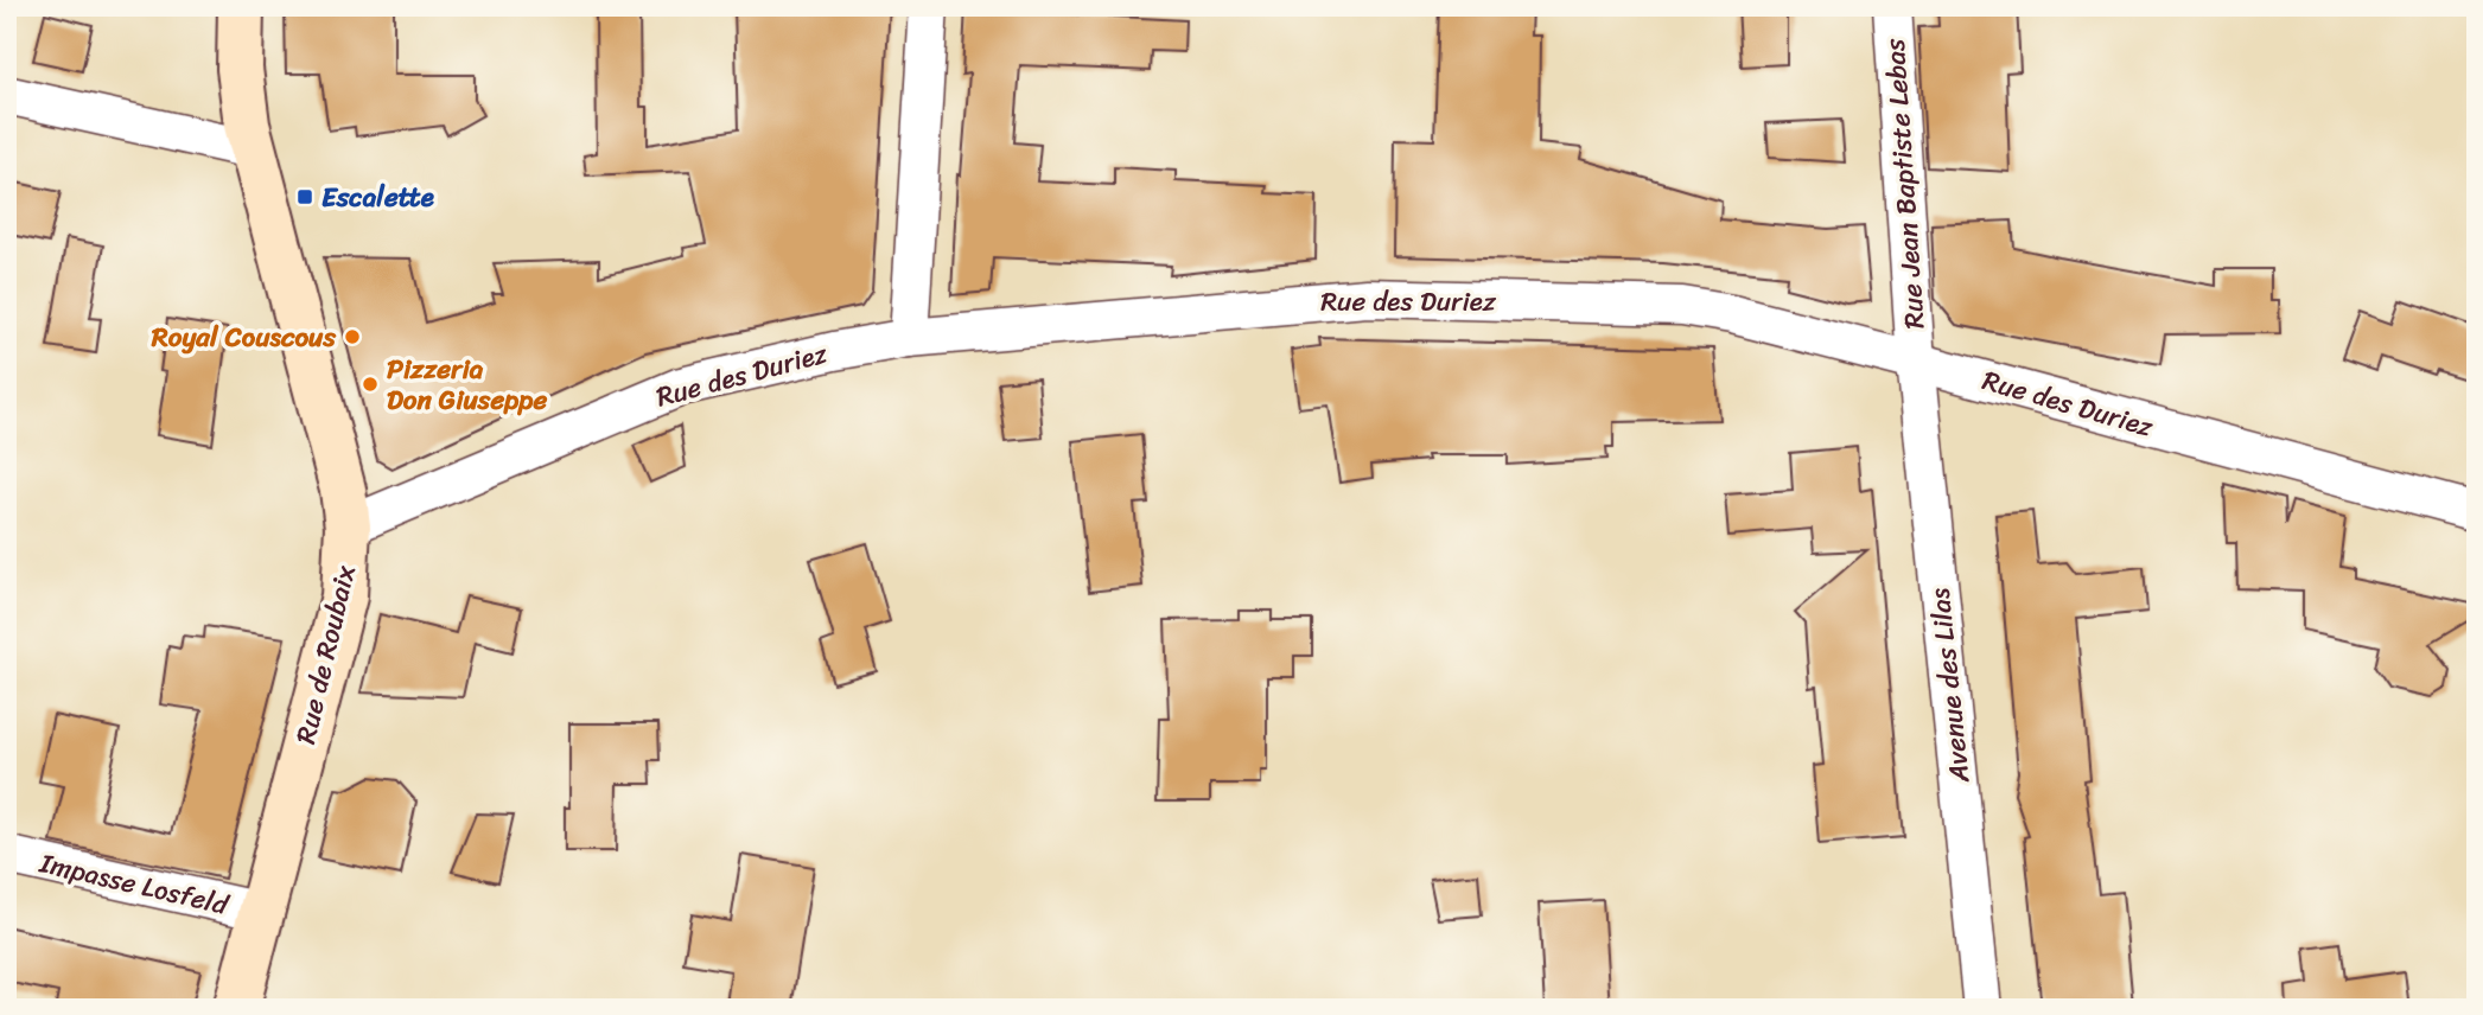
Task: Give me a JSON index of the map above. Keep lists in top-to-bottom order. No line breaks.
{"streets":{"main road":["Rue de Roubaix"],"street":["Rue Jean Baptiste Lebas","Rue des Duriez","Avenue des Lilas","Impasse Losfeld"]},"crossings":[["Rue Jean Baptiste Lebas","Rue des Duriez"],["Rue Jean Baptiste Lebas","Avenue des Lilas"],["Rue des Duriez","Rue de Roubaix"],["Rue des Duriez","Avenue des Lilas"],["Rue de Roubaix","Impasse Losfeld"]],"places":{"transit":["Escalette"],"other":["Royal Couscous","Pizzeria Don Giuseppe"]}}
